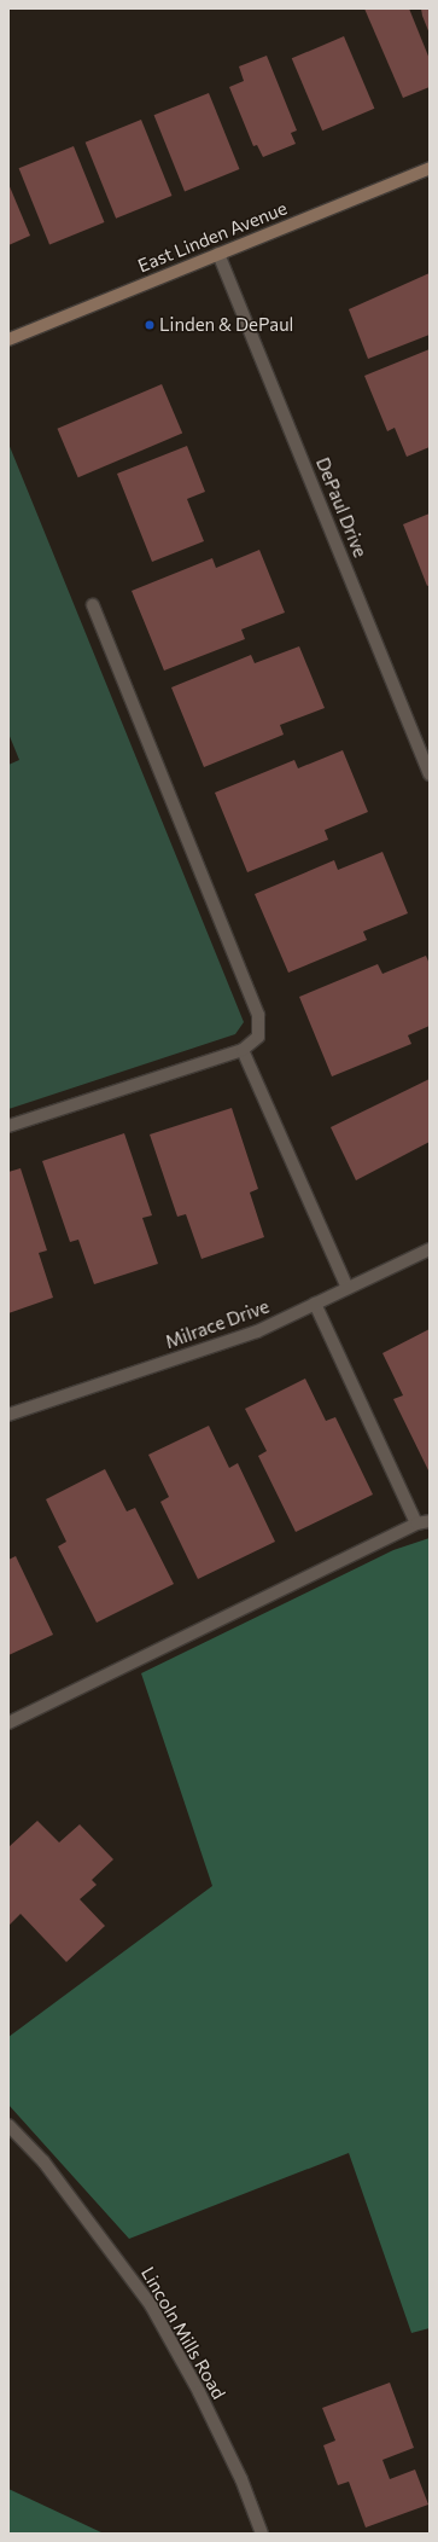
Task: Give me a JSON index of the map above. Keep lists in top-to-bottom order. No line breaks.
{"streets":{"main road":["East Linden Avenue"],"street":["DePaul Drive","Milrace Drive","Lincoln Mills Road"]},"crossings":[["East Linden Avenue","DePaul Drive"]],"places":["Linden & DePaul"]}
